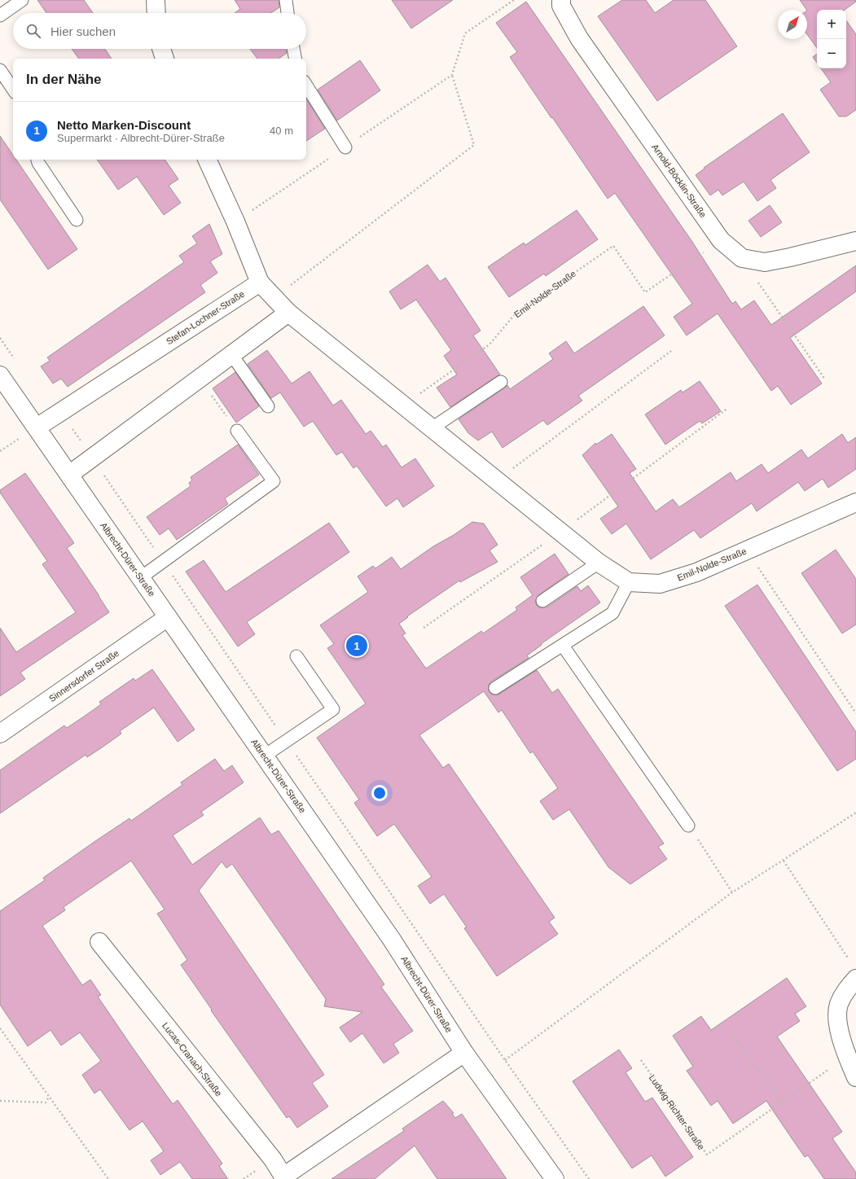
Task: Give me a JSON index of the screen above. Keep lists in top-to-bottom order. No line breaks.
{"streets":{"street":["Arnold-Böcklin-Straße","Emil-Nolde-Straße","Stefan-Lochner-Straße","Albrecht-Dürer-Straße","Sinnersdorfer Straße","Lucas-Cranach-Straße"],"path":["Ludwig-Richter-Straße"]},"crossings":[["Arnold-Böcklin-Straße","Emil-Nolde-Straße"],["Emil-Nolde-Straße","Stefan-Lochner-Straße"],["Stefan-Lochner-Straße","Albrecht-Dürer-Straße"],["Albrecht-Dürer-Straße","Sinnersdorfer Straße"],["Albrecht-Dürer-Straße","Lucas-Cranach-Straße"]],"north":"top right","page":{"map_buttons":["+","−"],"search":"Hier suchen","heading":"In der Nähe","list":[{"mark":"1","name":"Netto Marken-Discount","note":"Supermarkt · Albrecht-Dürer-Straße","value":"40 m"}],"pins":"1"}}
